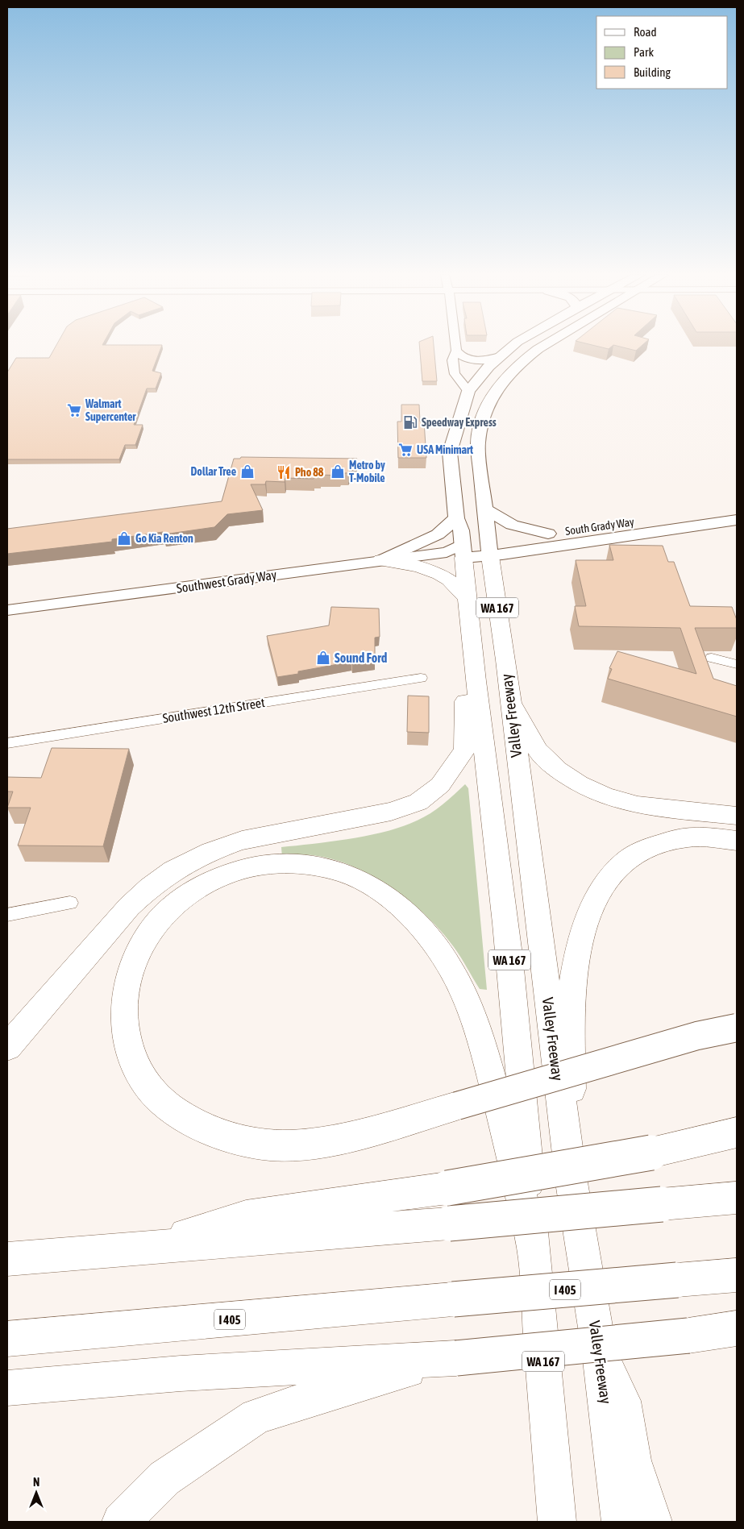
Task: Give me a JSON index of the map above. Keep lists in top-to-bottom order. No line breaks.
{"streets":{"highway":["WA 167","Valley Freeway","I 405"],"main road":["South Grady Way","Southwest Grady Way"],"street":["Southwest 12th Street"]},"crossings":[["South Grady Way","Southwest Grady Way"],["South Grady Way","WA 167"],["South Grady Way","Valley Freeway"],["Southwest Grady Way","WA 167"],["WA 167","Valley Freeway"]],"places":{"supermarket":["Walmart Supercenter","USA Minimart"],"fuel station":["Speedway Express"],"shop":["Dollar Tree","Metro by T-Mobile","Go Kia Renton","Sound Ford"],"restaurant":["Pho 88"]},"legend":["Road","Park","Building"],"north":"top"}
